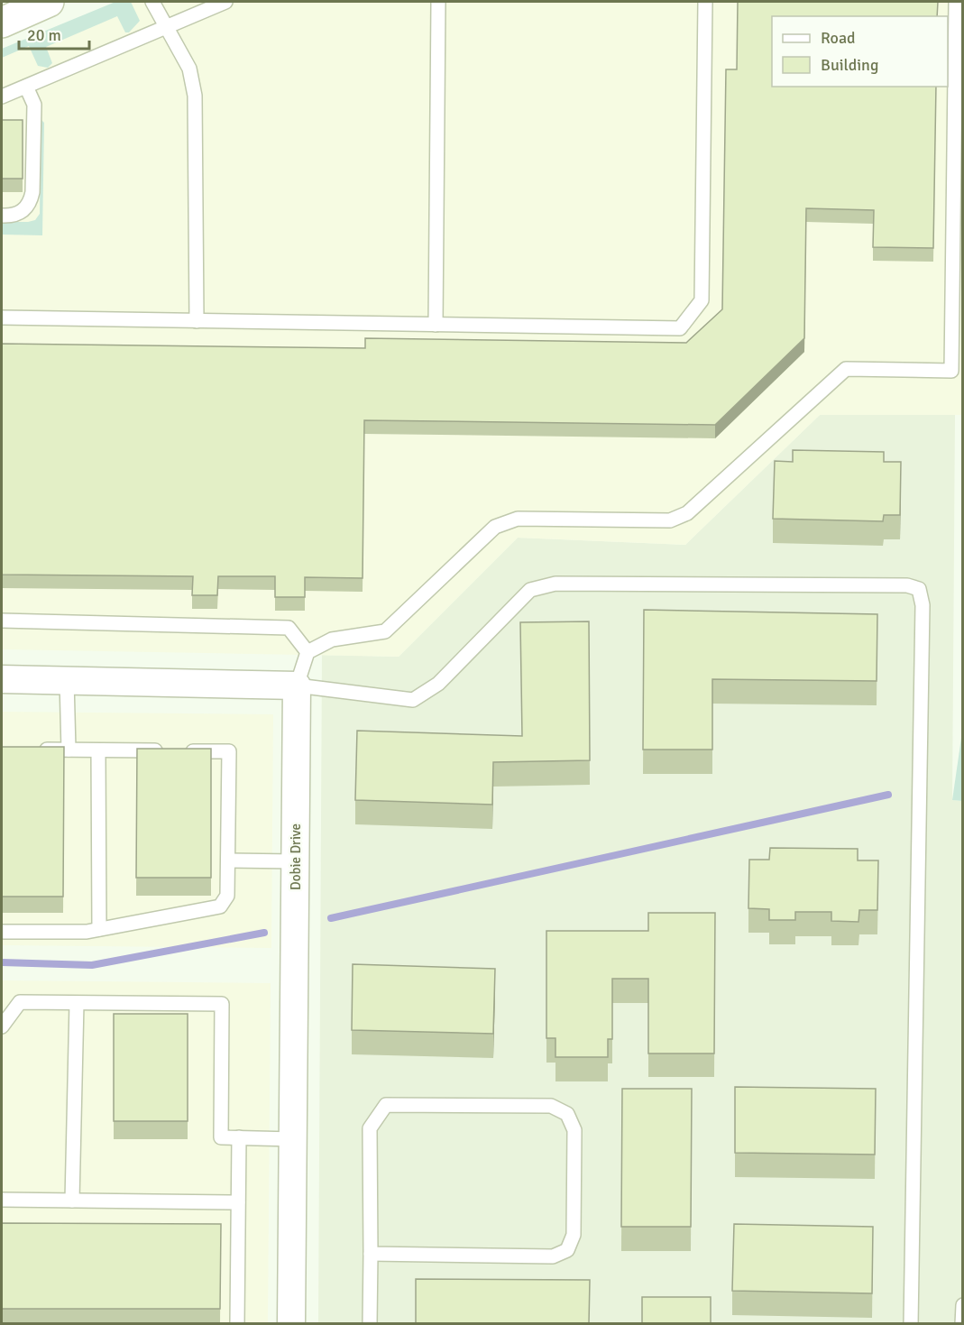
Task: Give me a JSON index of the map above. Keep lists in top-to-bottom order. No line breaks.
{"streets":{"street":["Dobie Drive"]},"legend":["Road","Building"],"scale_bar":"20 m"}
